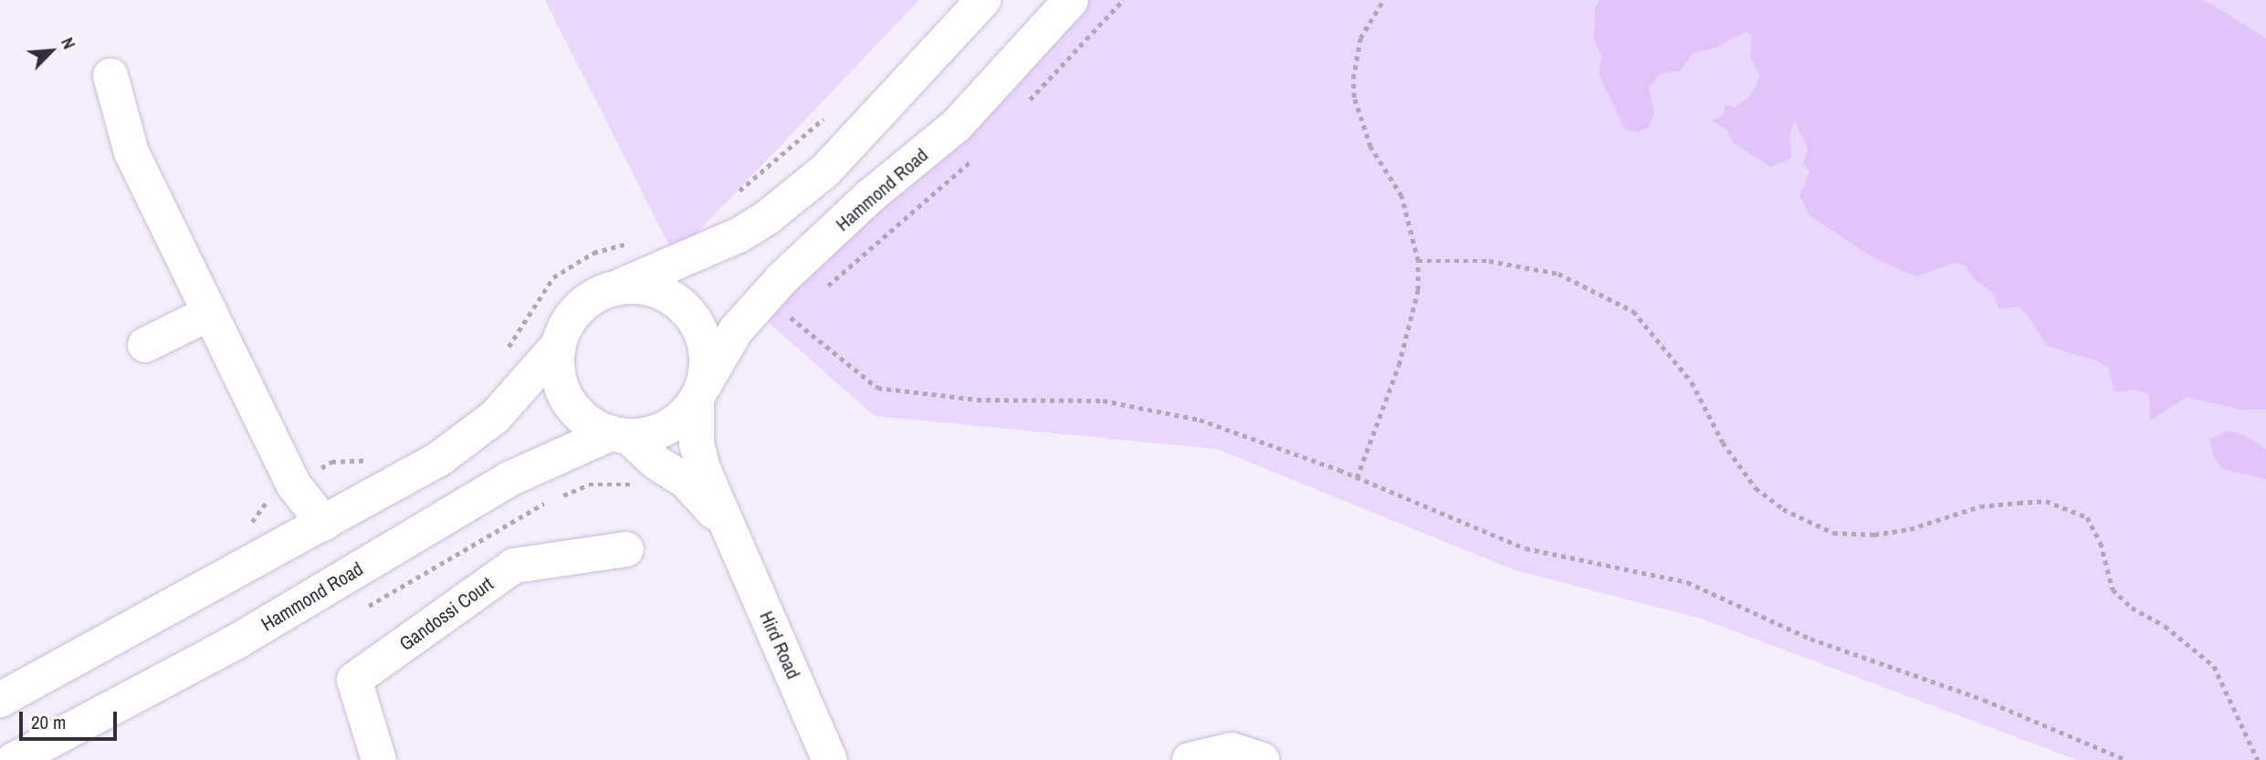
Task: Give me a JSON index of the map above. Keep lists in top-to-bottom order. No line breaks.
{"streets":{"main road":["Hammond Road","Gandossi Court","Hird Road"]},"crossings":[["Hammond Road","Hird Road"]],"scale_bar":"20 m","north":"top right"}
